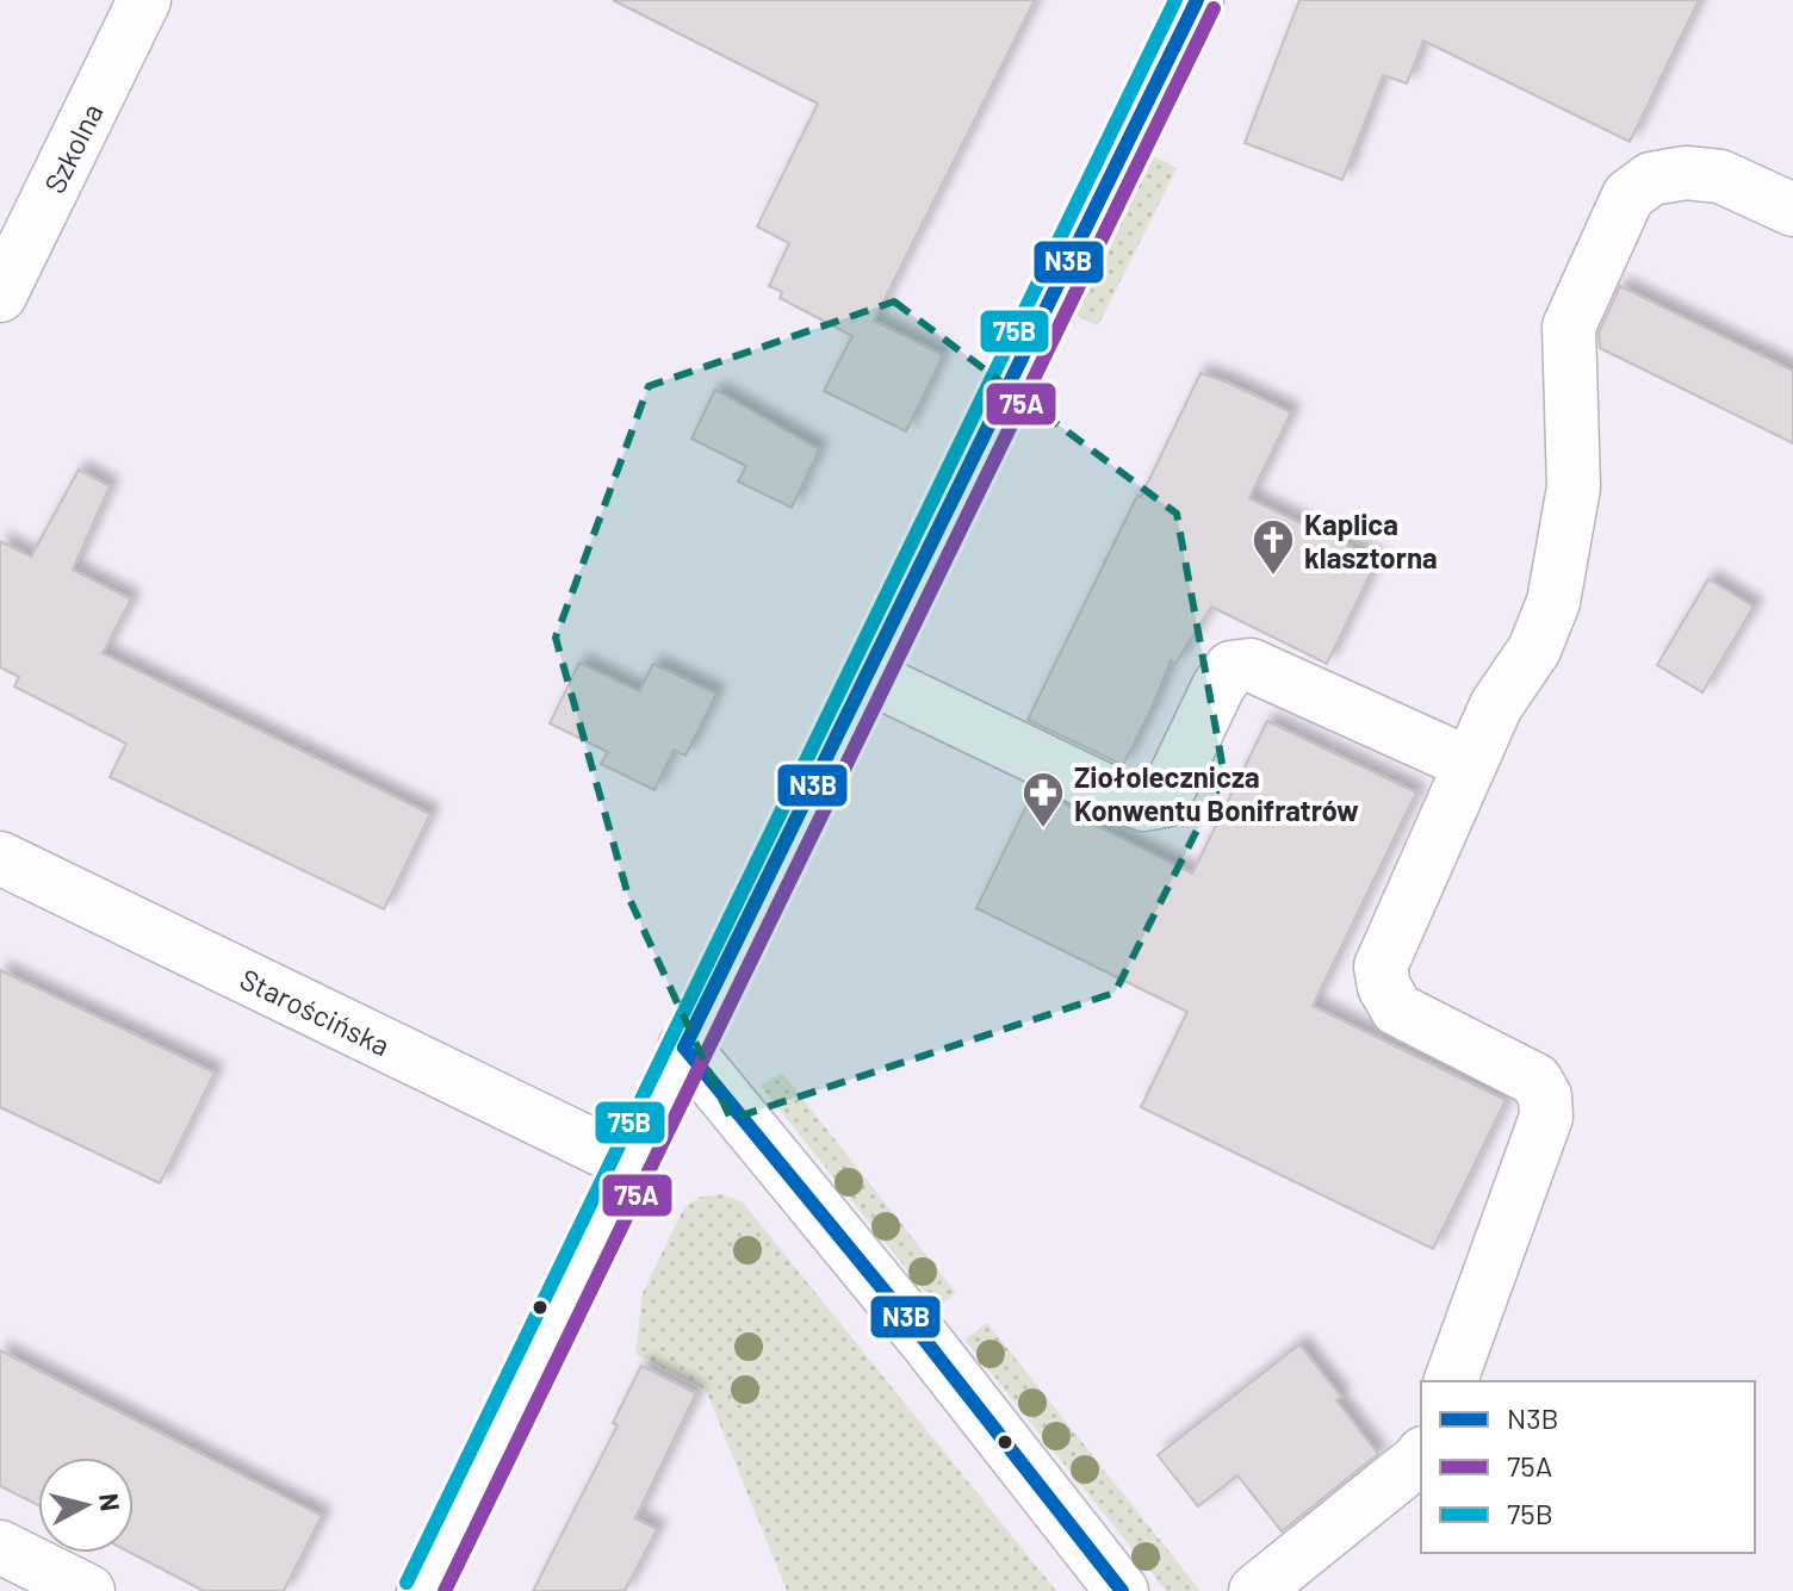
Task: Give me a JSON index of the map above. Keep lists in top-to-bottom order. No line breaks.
{"streets":{"street":["Szkolna","Starościńska"]},"places":{"church":["Kaplica klasztorna"],"pharmacy":["Ziołolecznicza Konwentu Bonifratrów"]},"lines":["transit line N3B","transit line 75B","transit line 75A"],"legend":["N3B","75A","75B"],"north":"right"}
